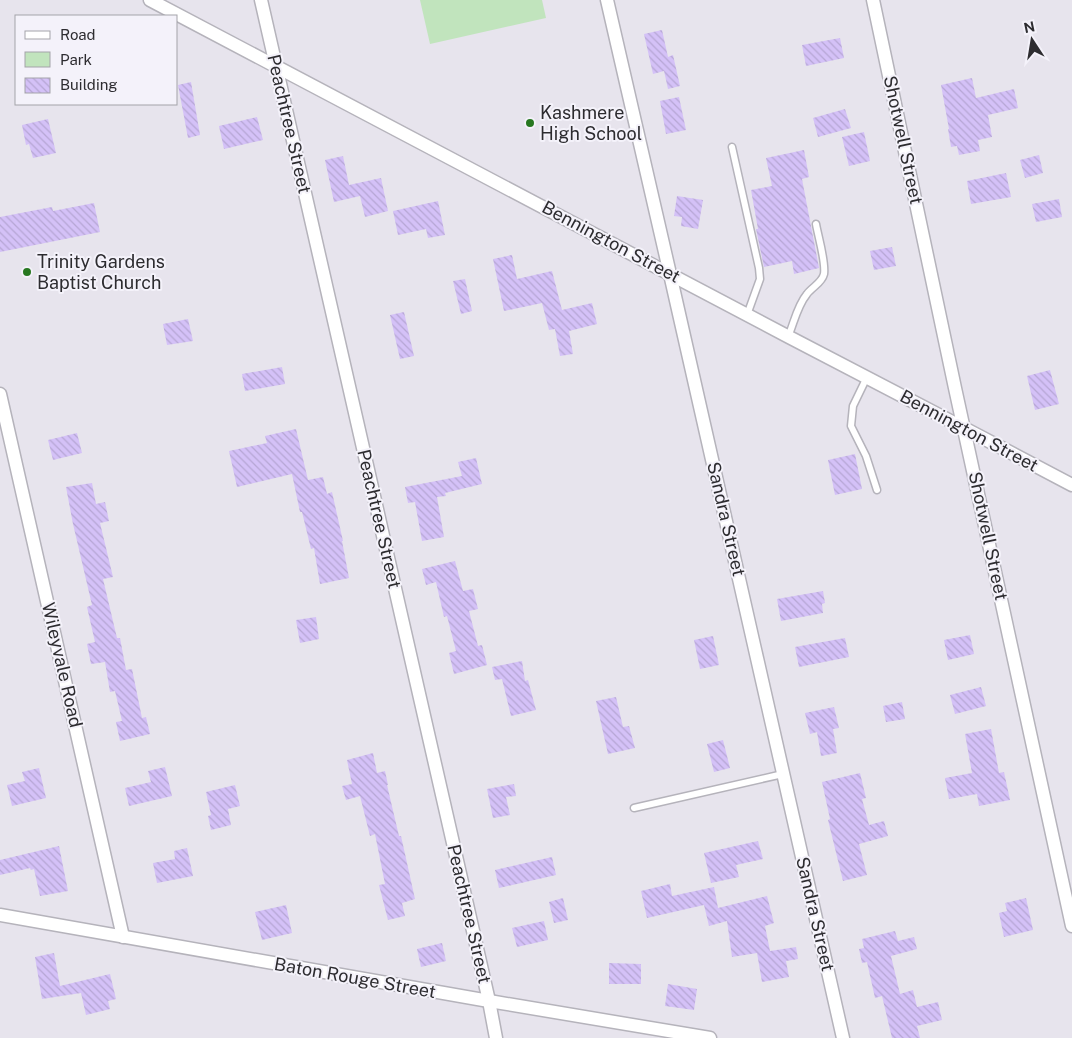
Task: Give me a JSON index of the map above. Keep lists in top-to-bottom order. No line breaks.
{"streets":{"street":["Peachtree Street","Shotwell Street","Bennington Street","Sandra Street","Wileyvale Road","Baton Rouge Street"]},"crossings":[["Peachtree Street","Bennington Street"],["Peachtree Street","Baton Rouge Street"],["Shotwell Street","Bennington Street"],["Bennington Street","Sandra Street"],["Wileyvale Road","Baton Rouge Street"]],"places":["Kashmere High School","Trinity Gardens Baptist Church"],"legend":["Road","Park","Building"],"north":"top"}
